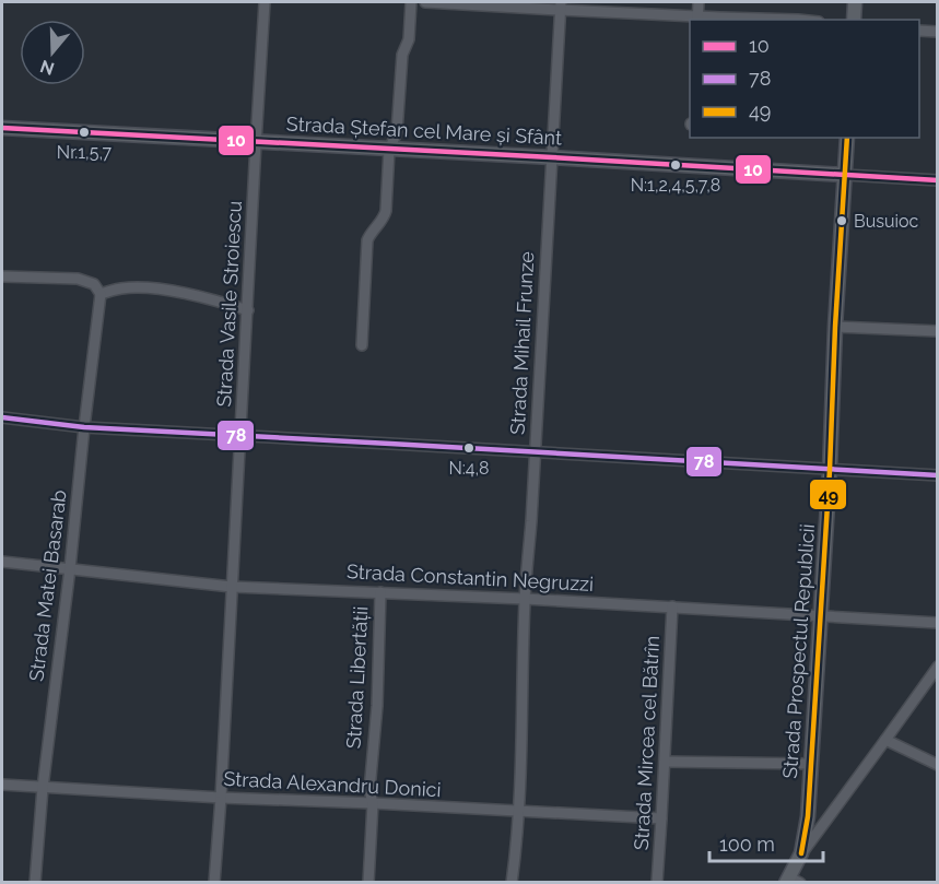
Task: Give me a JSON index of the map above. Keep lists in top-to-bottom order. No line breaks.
{"streets":{"main road":["Strada Ștefan cel Mare și Sfânt","Strada Prospectul Republicii"],"street":["Strada Vasile Stroiescu","Strada Mihail Frunze","Strada Constantin Negruzzi","Strada Matei Basarab","Strada Libertății","Strada Mircea cel Bătrîn","Strada Alexandru Donici"]},"crossings":[["Strada Ștefan cel Mare și Sfânt","Strada Vasile Stroiescu"],["Strada Ștefan cel Mare și Sfânt","Strada Mihail Frunze"],["Strada Ștefan cel Mare și Sfânt","Strada Prospectul Republicii"],["Strada Vasile Stroiescu","Strada Constantin Negruzzi"],["Strada Vasile Stroiescu","Strada Alexandru Donici"],["Strada Mihail Frunze","Strada Constantin Negruzzi"],["Strada Mihail Frunze","Strada Alexandru Donici"],["Strada Constantin Negruzzi","Strada Matei Basarab"],["Strada Constantin Negruzzi","Strada Prospectul Republicii"],["Strada Constantin Negruzzi","Strada Libertății"],["Strada Constantin Negruzzi","Strada Mircea cel Bătrîn"],["Strada Matei Basarab","Strada Alexandru Donici"],["Strada Libertății","Strada Alexandru Donici"],["Strada Mircea cel Bătrîn","Strada Alexandru Donici"]],"places":["Nr.1,5,7","N:1,2,4,5,7,8","Busuioc","N:4,8"],"lines":["transit line 10","transit line 49","transit line 78"],"legend":["10","78","49"],"scale_bar":"100 m","north":"bottom"}
